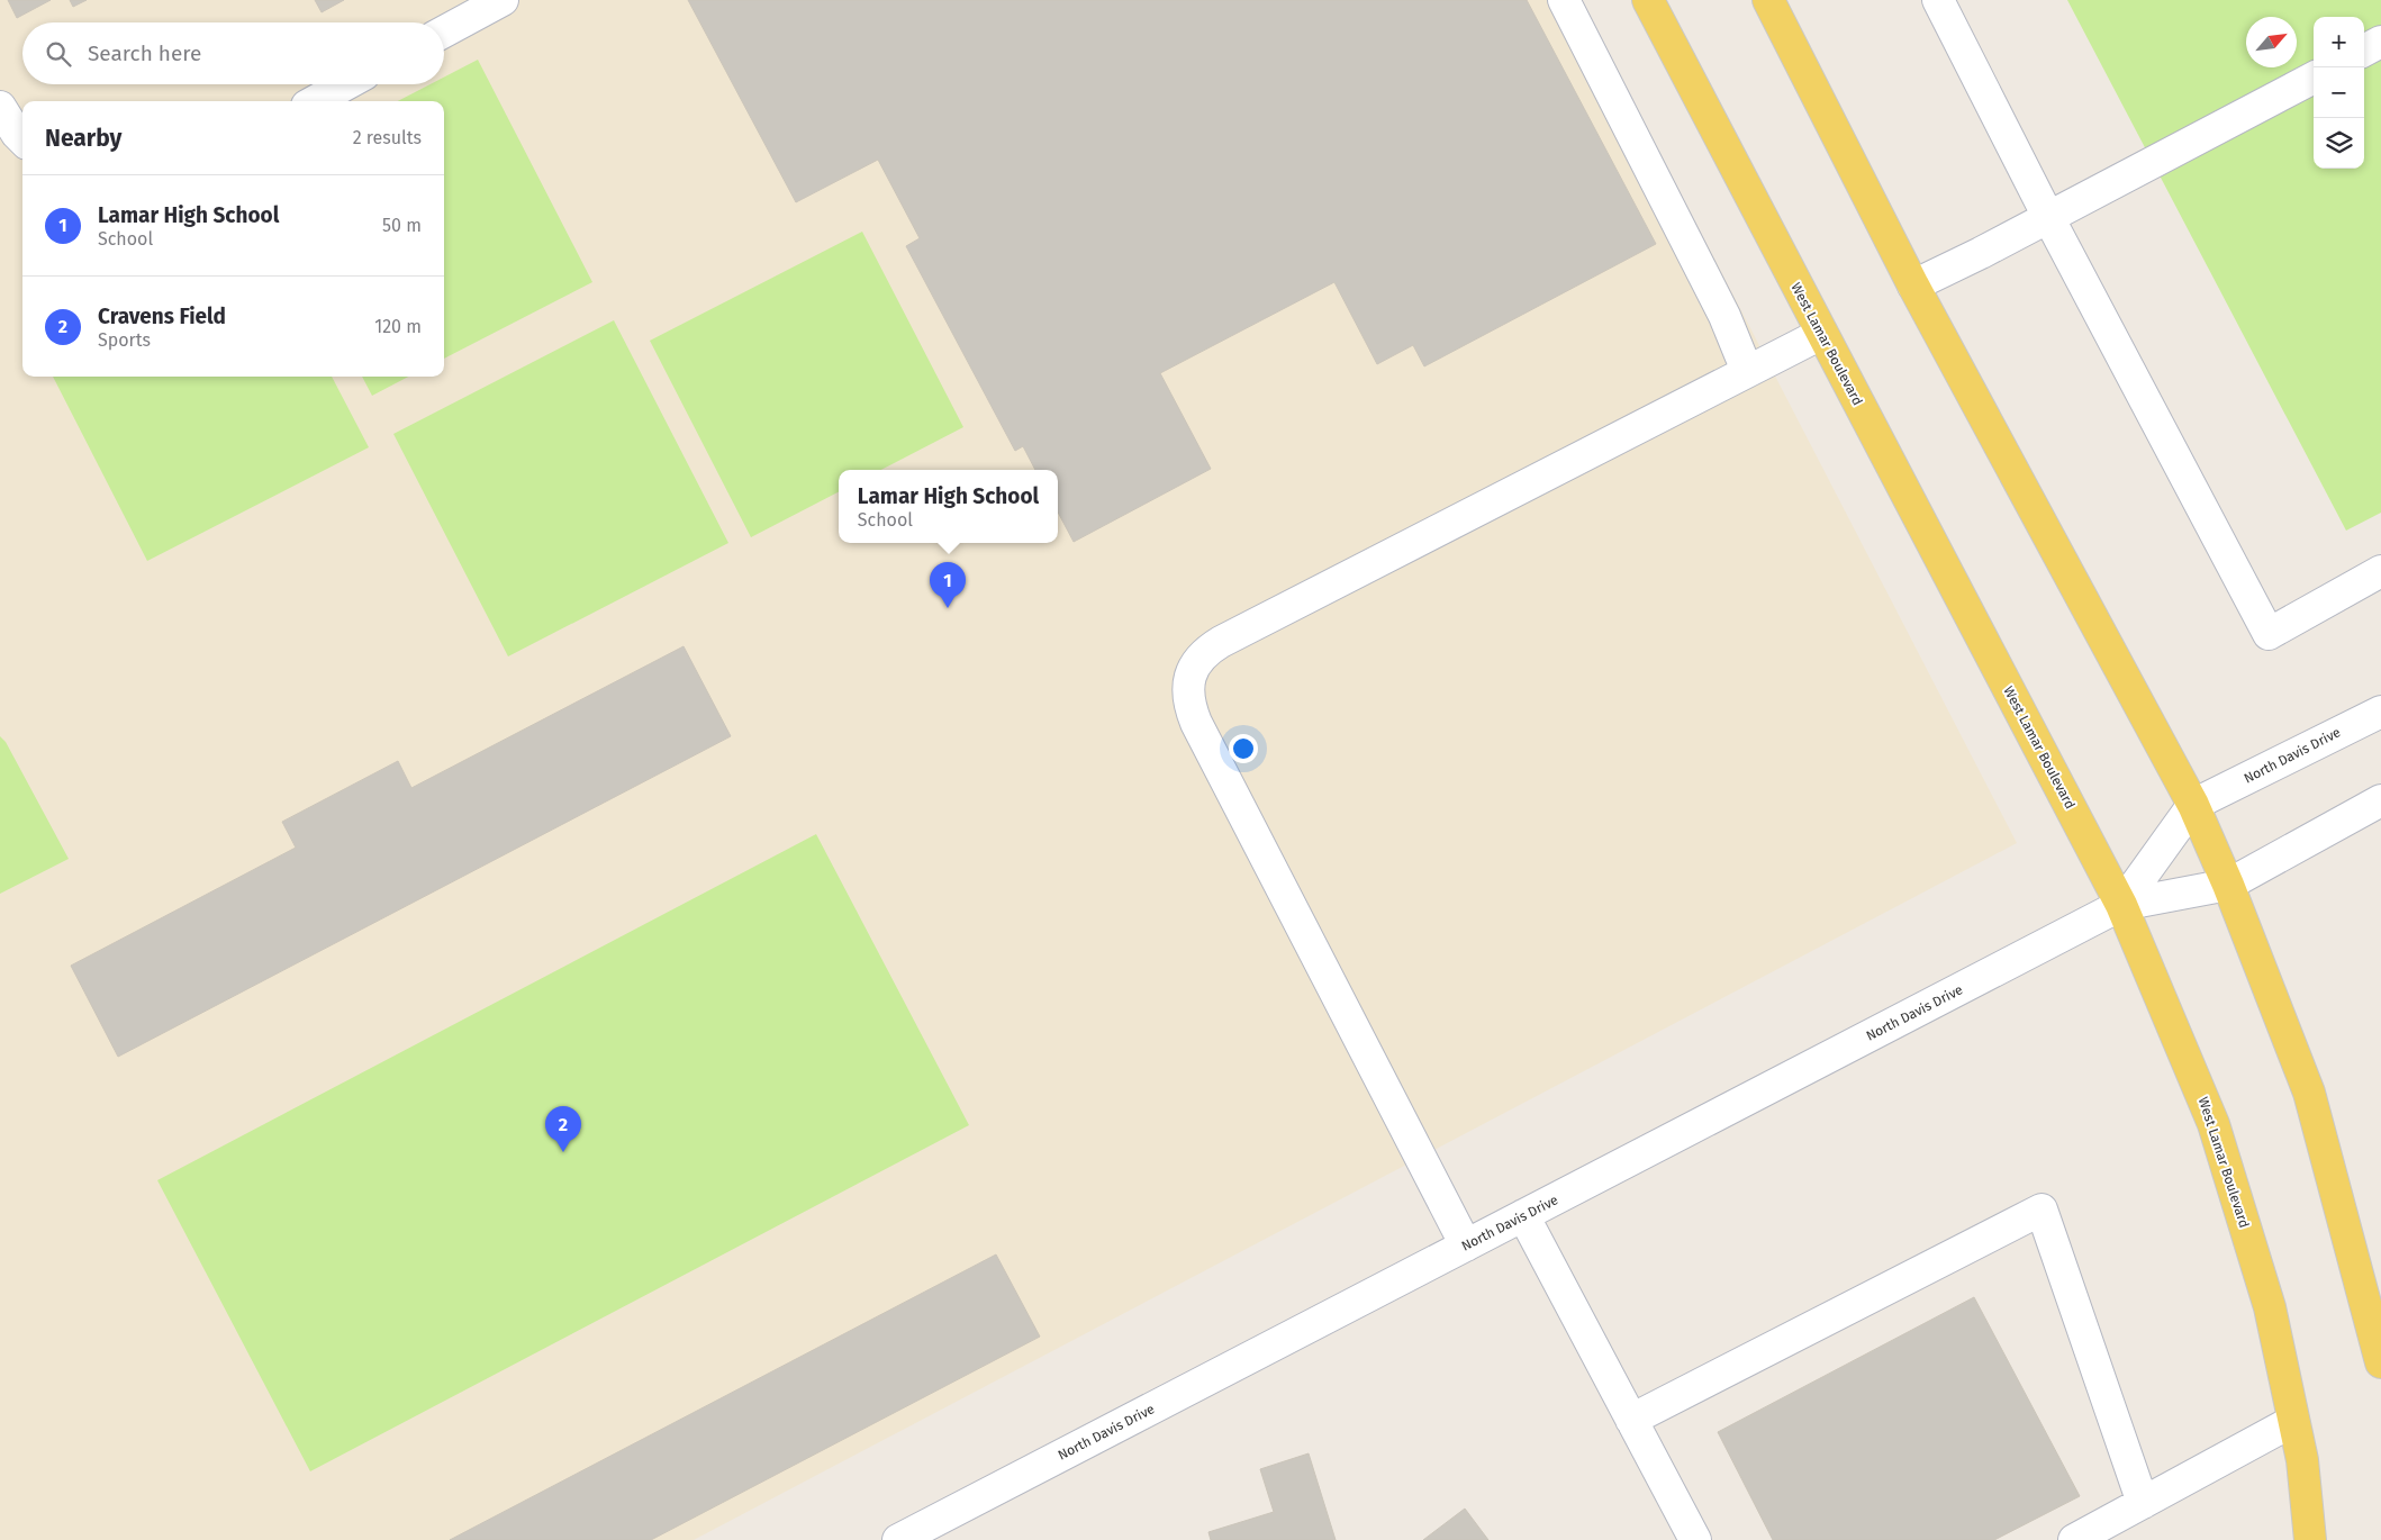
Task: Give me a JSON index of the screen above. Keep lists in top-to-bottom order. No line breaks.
{"streets":{"main road":["West Lamar Boulevard"],"street":["North Davis Drive"]},"crossings":[["West Lamar Boulevard","North Davis Drive"]],"north":"top right","page":{"map_buttons":["+","−"],"search":"Search here","heading":["Nearby","2 results"],"list":[{"mark":"1","name":"Lamar High School","note":"School","value":"50 m"},{"mark":"2","name":"Cravens Field","note":"Sports","value":"120 m"}],"popup":["Lamar High School","School"],"pins":["1","2"]}}
